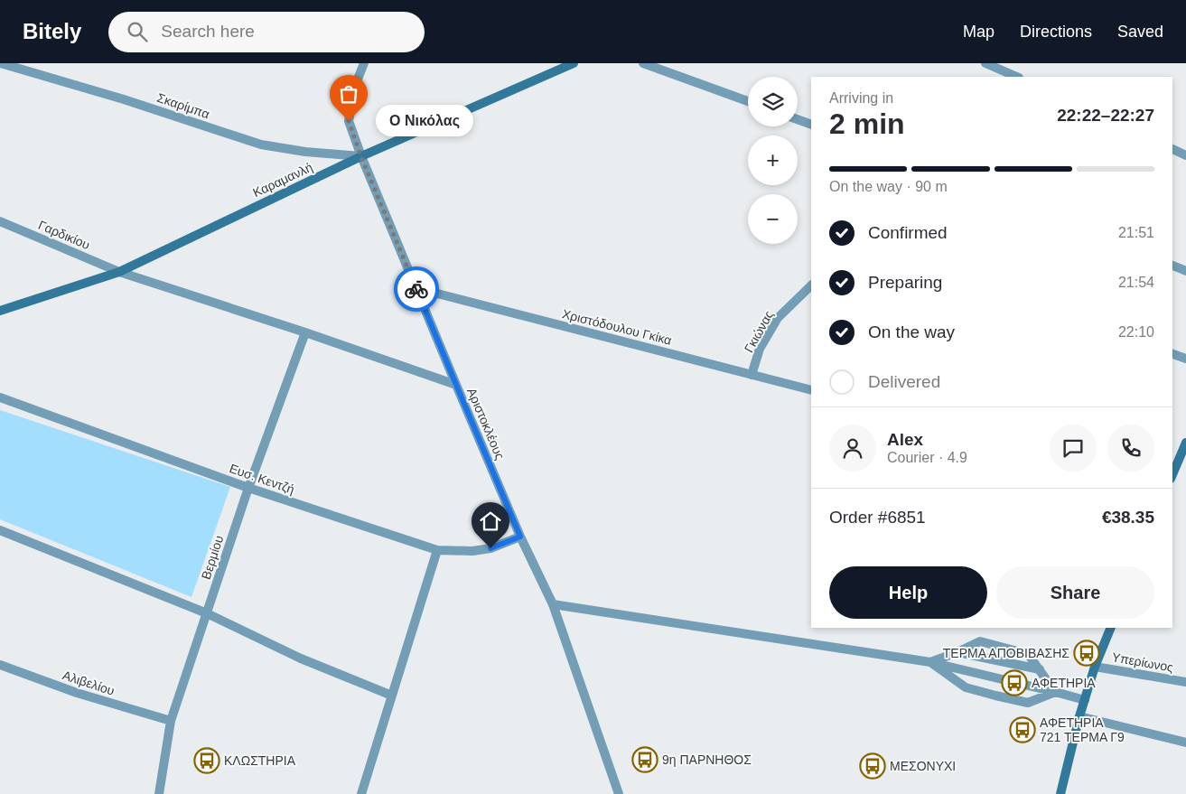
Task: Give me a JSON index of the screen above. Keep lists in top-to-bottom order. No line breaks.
{"streets":{"main road":["Καραμανλή"],"street":["Σκαρίμπα","Γαρδικίου","Χριστόδουλου Γκίκα","Γκιώνας","Αριστοκλέους","Ευσ. Κεντζή","Βερμίου","Υπερίωνος","Αλιβελίου"]},"crossings":[["Σκαρίμπα","Καραμανλή"],["Σκαρίμπα","Αριστοκλέους"],["Καραμανλή","Γαρδικίου"],["Καραμανλή","Αριστοκλέους"],["Γαρδικίου","Αριστοκλέους"],["Γαρδικίου","Βερμίου"],["Χριστόδουλου Γκίκα","Γκιώνας"],["Χριστόδουλου Γκίκα","Αριστοκλέους"],["Αριστοκλέους","Ευσ. Κεντζή"],["Ευσ. Κεντζή","Βερμίου"],["Βερμίου","Αλιβελίου"]],"places":{"other":["Ο Νικόλας"],"bus stop":["ΤΕΡΜΑ ΑΠΟΒΙΒΑΣΗΣ","ΑΦΕΤΗΡΙΑ","ΑΦΕΤΗΡΙΑ 721 ΤΕΡΜΑ Γ9","9η ΠΑΡΝΗΘΟΣ","ΚΛΩΣΤΗΡΙΑ","ΜΕΣΟΝΥΧΙ"]},"page":{"header":"Bitely","search":"Search here","nav":["Map","Directions","Saved"],"map_buttons":["+","−"],"heading":["2 min","Arriving in","22:22–22:27"],"panel":["Alex","Courier · 4.9","Order #6851","€38.35"],"bubble":"Ο Νικόλας","bar":"On the way · 90 m","list":[["Confirmed","21:51"],["Preparing","21:54"],["On the way","22:10"],"Delivered"],"buttons":["Help","Share"]}}
